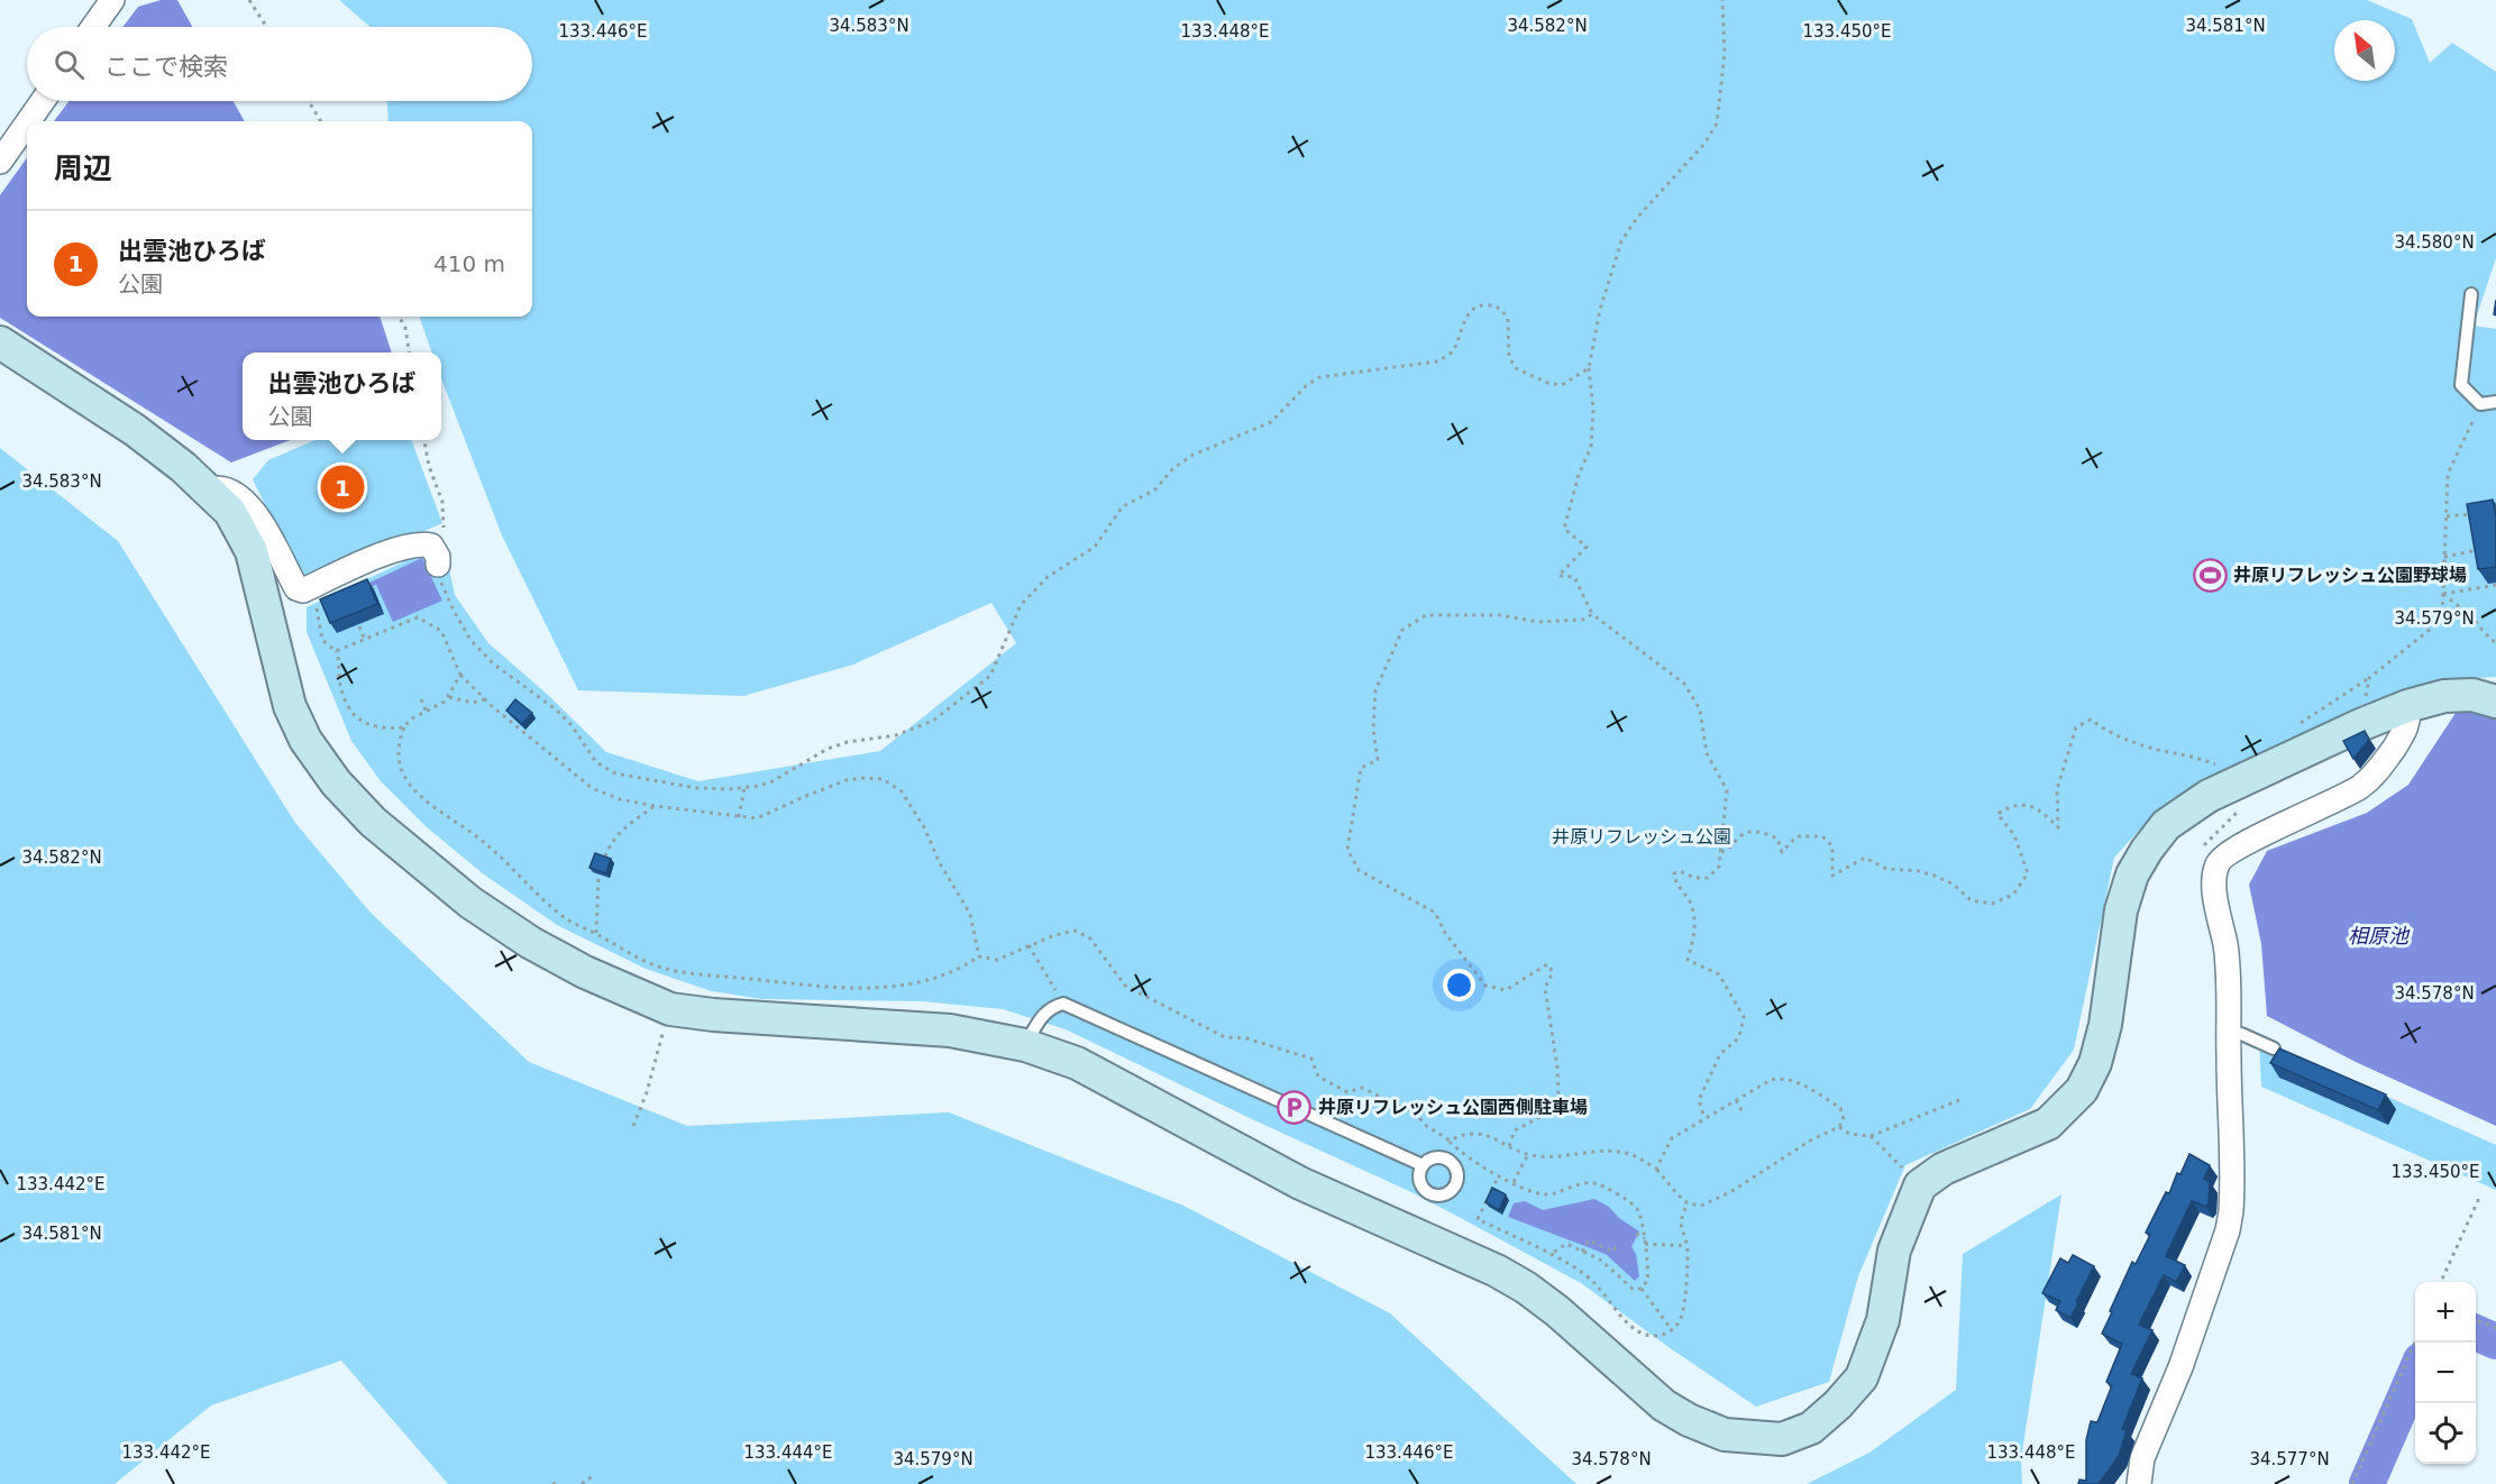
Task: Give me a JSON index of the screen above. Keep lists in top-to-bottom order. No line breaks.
{"water":["相原池"],"parks":["井原リフレッシュ公園"],"places":{"sports":["井原リフレッシュ公園野球場"],"parking":["井原リフレッシュ公園西側駐車場"]},"north":"top left","page":{"search":"ここで検索","heading":"周辺","list":[{"mark":"1","name":"出雲池ひろば","note":"公園","value":"410 m"}],"popup":["出雲池ひろば","公園"],"pins":"1","map_buttons":["+","−"]},"coordinates":["34.582°N","34.583°N","34.581°N","133.446°E","133.448°E","133.450°E","34.580°N","34.579°N","34.578°N","133.442°E","133.444°E","34.577°N"]}
